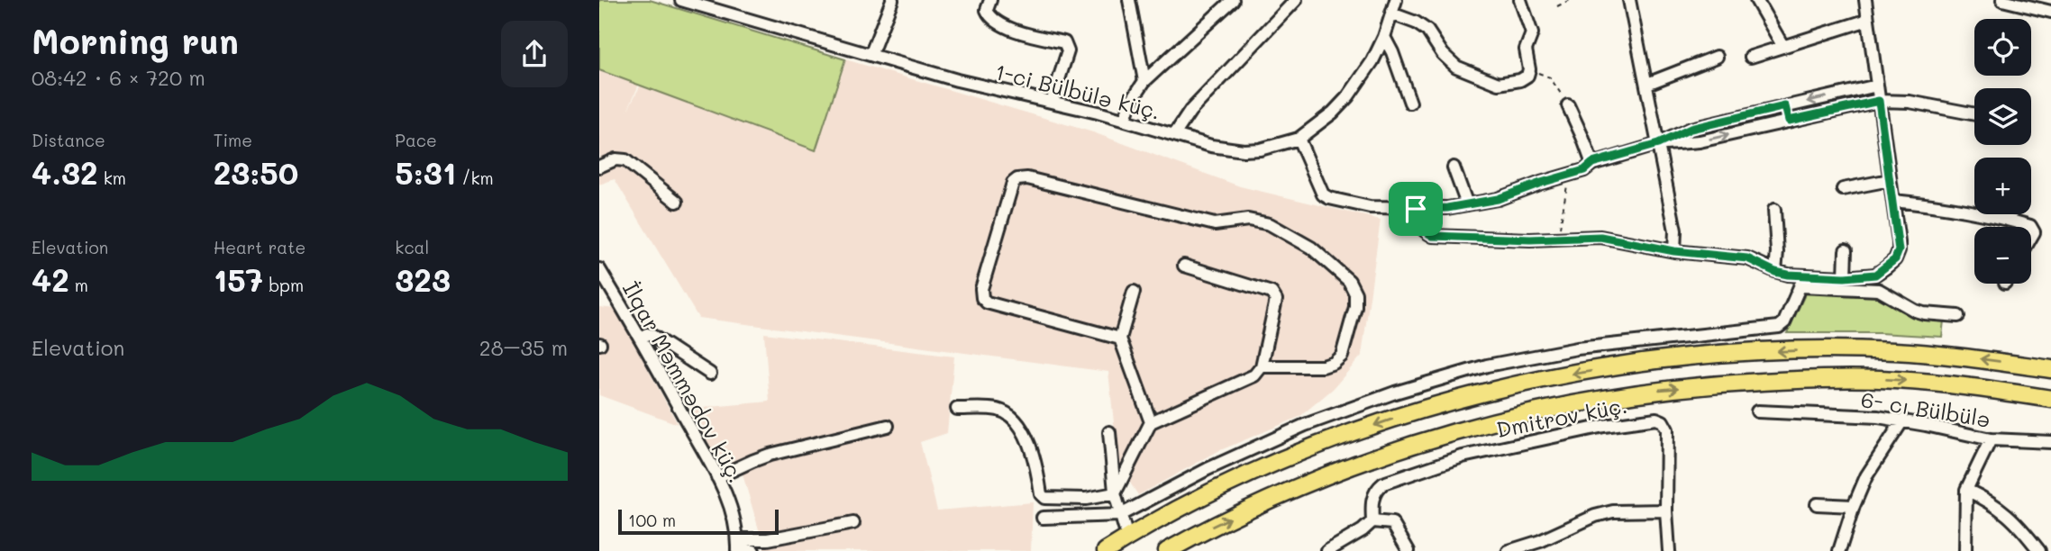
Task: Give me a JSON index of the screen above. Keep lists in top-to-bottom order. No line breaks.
{"streets":{"street":["1-ci Bülbülə küç.","İlqar Məmmədov küç.","6- cı Bülbülə","Dmitrov küç."]},"scale_bar":"100 m","page":{"heading":["Morning run","08:42 · 6 × 720 m"],"map_buttons":["+","−"],"stats":[["Distance","4.32 km"],["Time","23:50"],["Pace","5:31 /km"],["Elevation","42 m"],["Heart rate","157 bpm"],["kcal","323"]],"chart":["Elevation","28–35 m"],"scale":"100 m"}}
